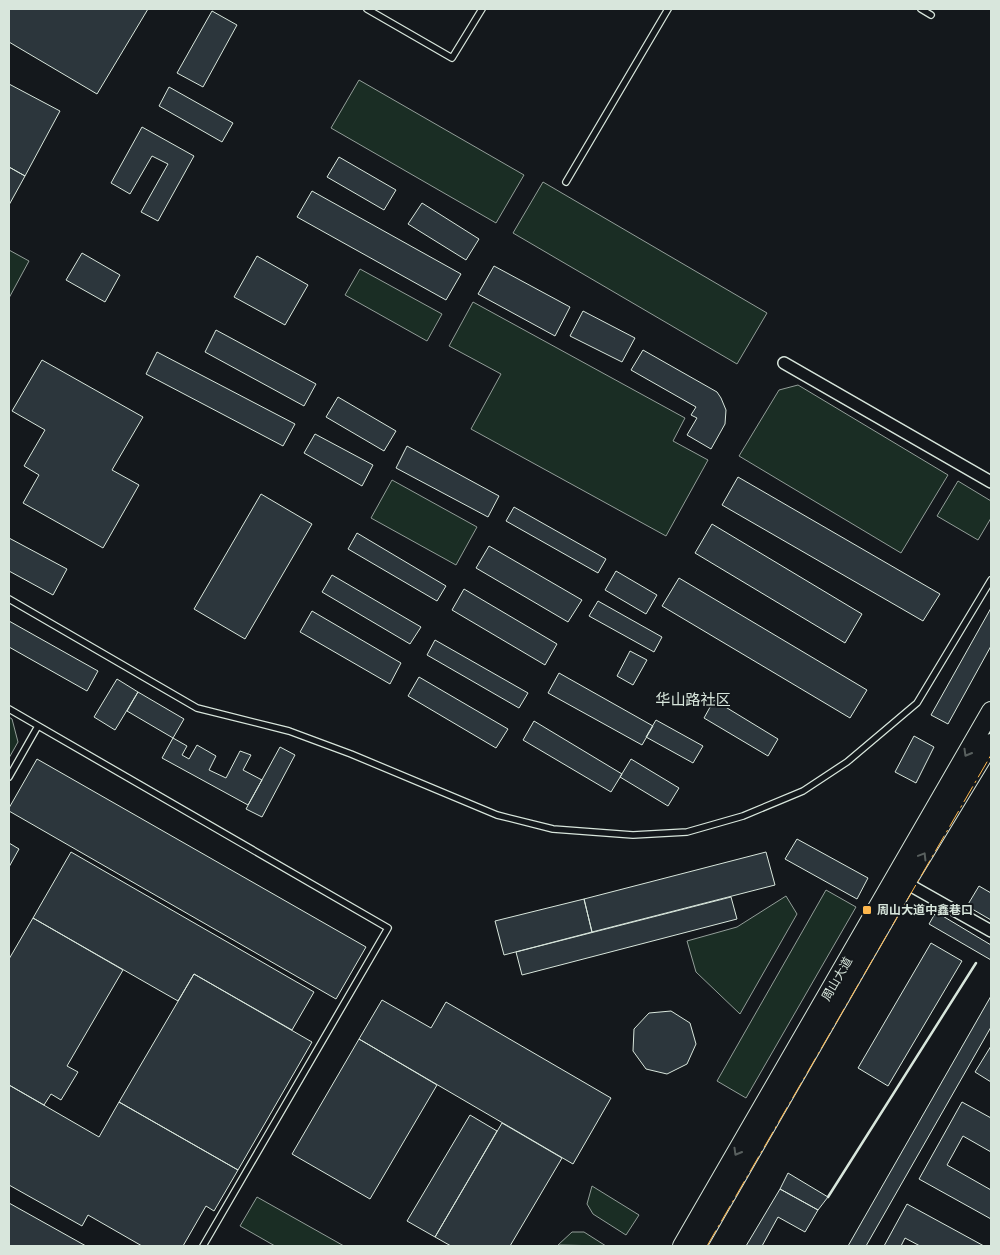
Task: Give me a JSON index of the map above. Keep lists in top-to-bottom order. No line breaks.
{"streets":{"main road":["周山大道"]},"districts":["华山路社区"],"places":{"transit":["周山大道中鑫巷口"]}}
